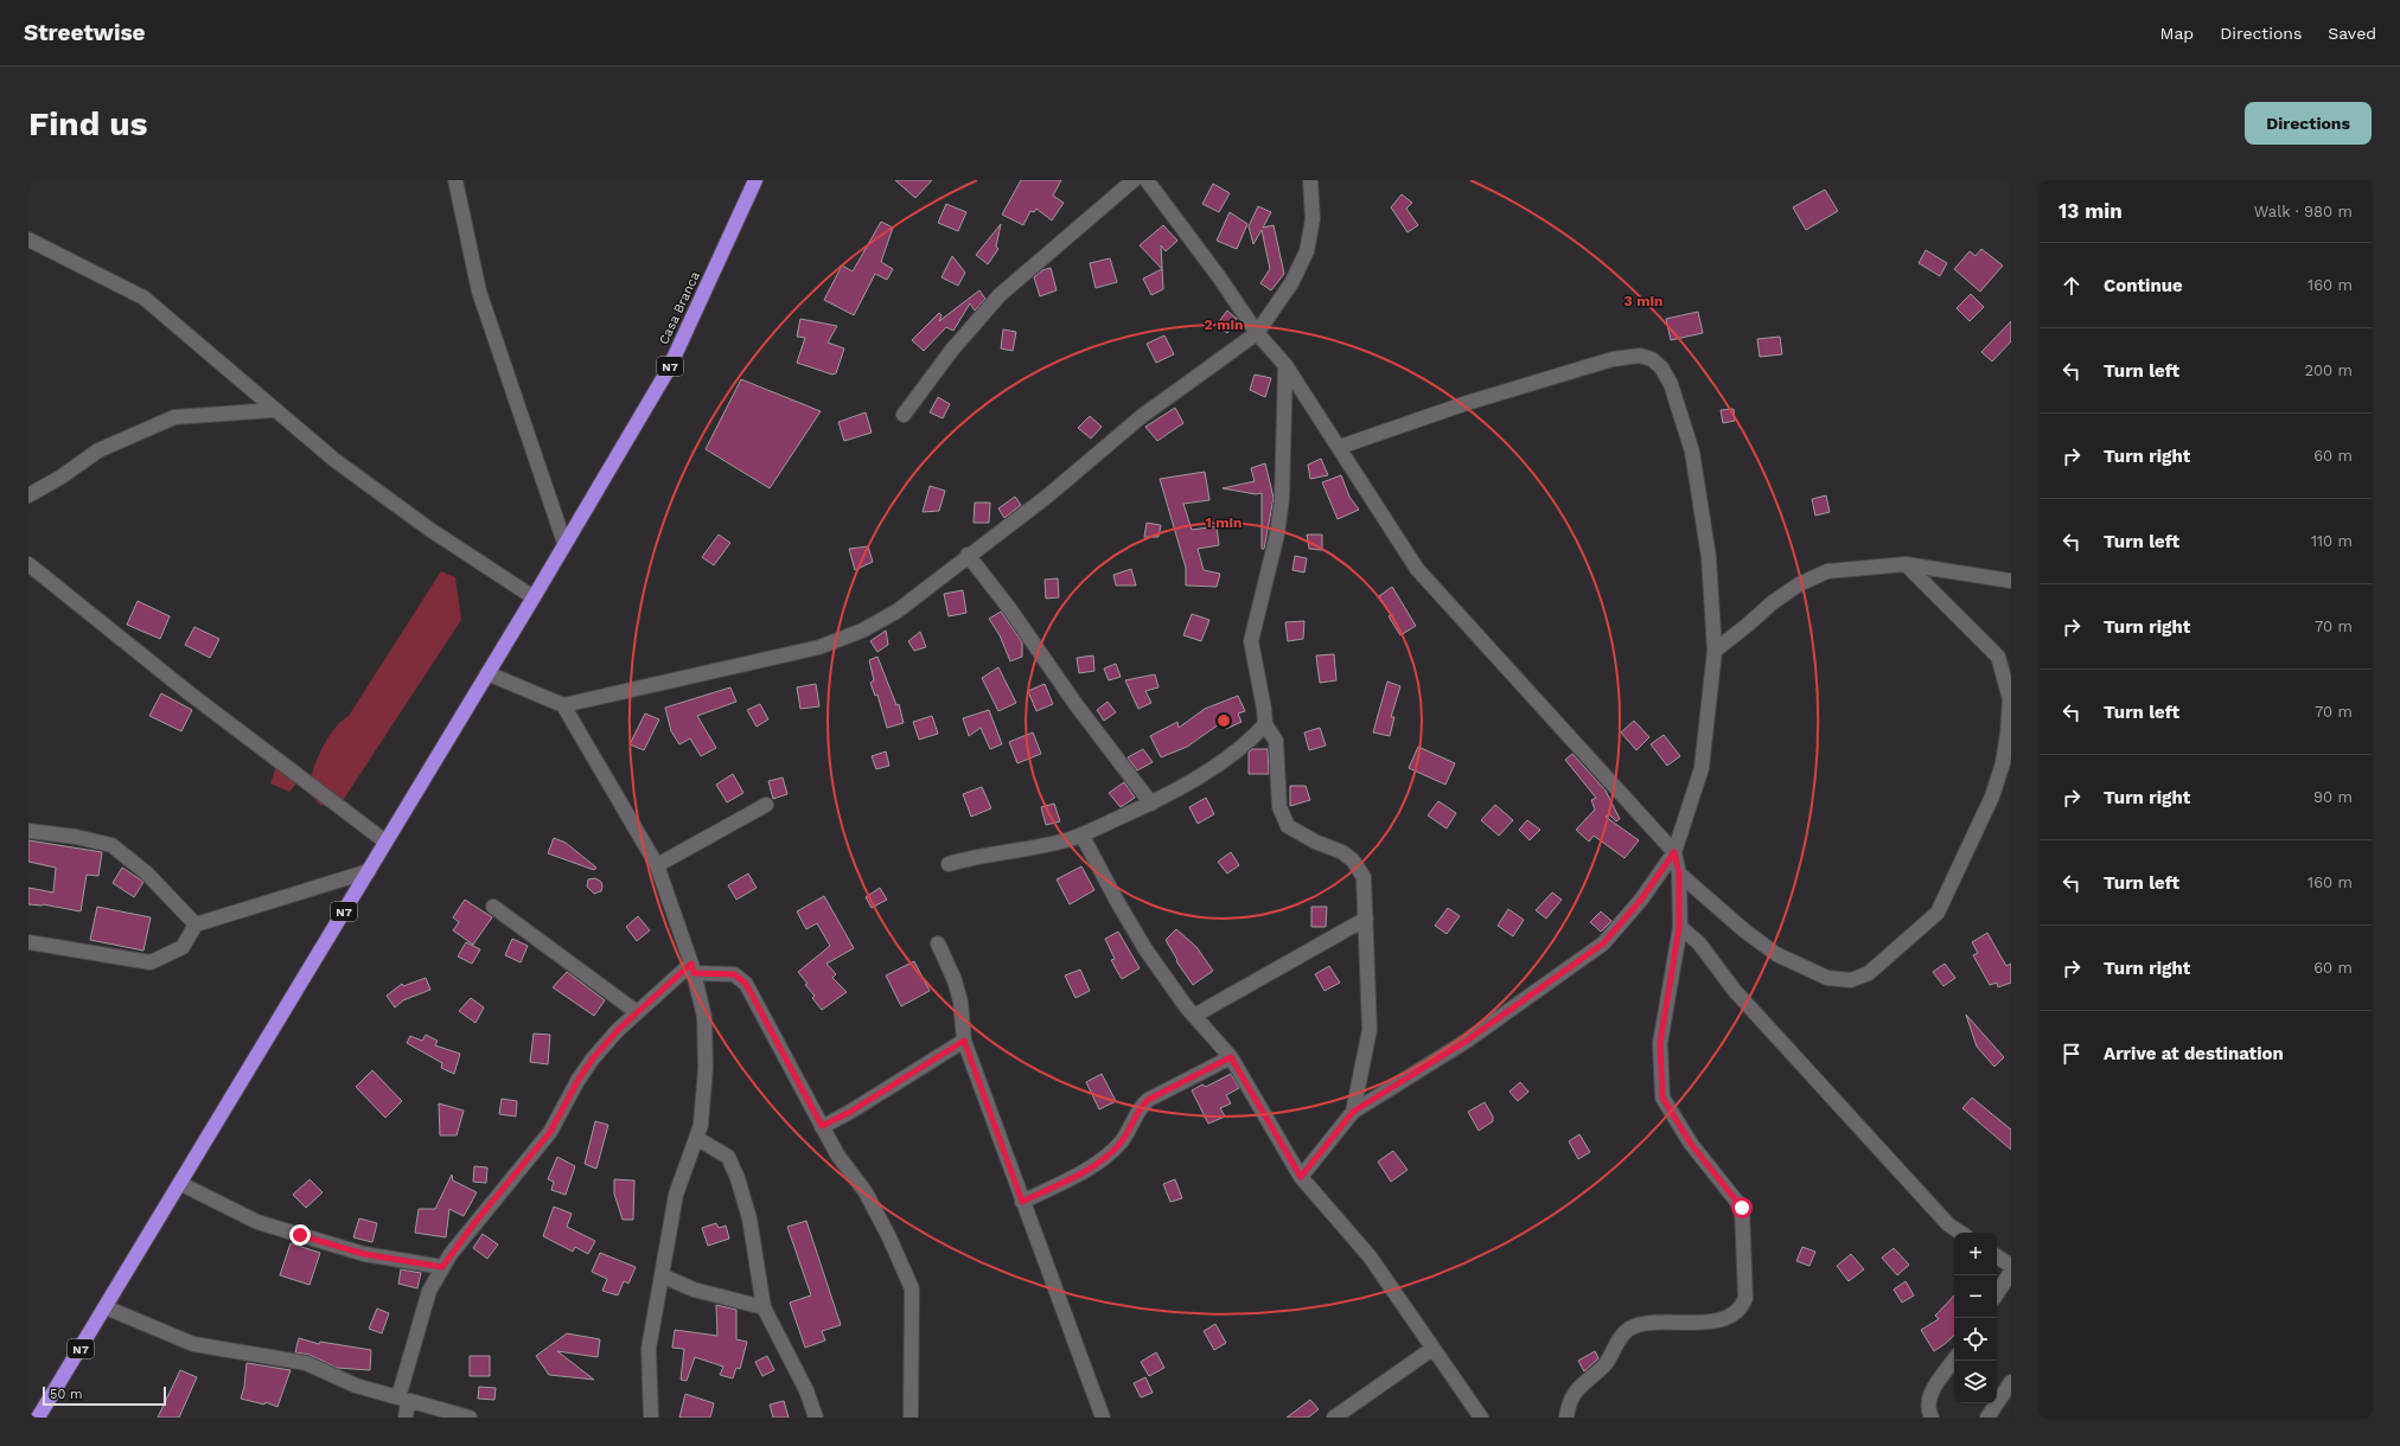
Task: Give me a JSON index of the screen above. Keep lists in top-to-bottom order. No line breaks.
{"streets":{"highway":["Casa Branca","N7"]},"crossings":[["Casa Branca","N7"]],"scale_bar":"50 m","page":{"header":"Streetwise","nav":["Map","Directions","Saved"],"buttons":"Directions","title":"Find us","heading":["13 min","Walk · 980 m"],"list":[["Continue","160 m"],["Turn left","200 m"],["Turn right","60 m"],["Turn left","110 m"],["Turn right","70 m"],["Turn left","70 m"],["Turn right","90 m"],["Turn left","160 m"],["Turn right","60 m"],"Arrive at destination"],"map_buttons":["+","−"],"scale":"50 m"},"rings":["3 min","2 min","1 min"]}
